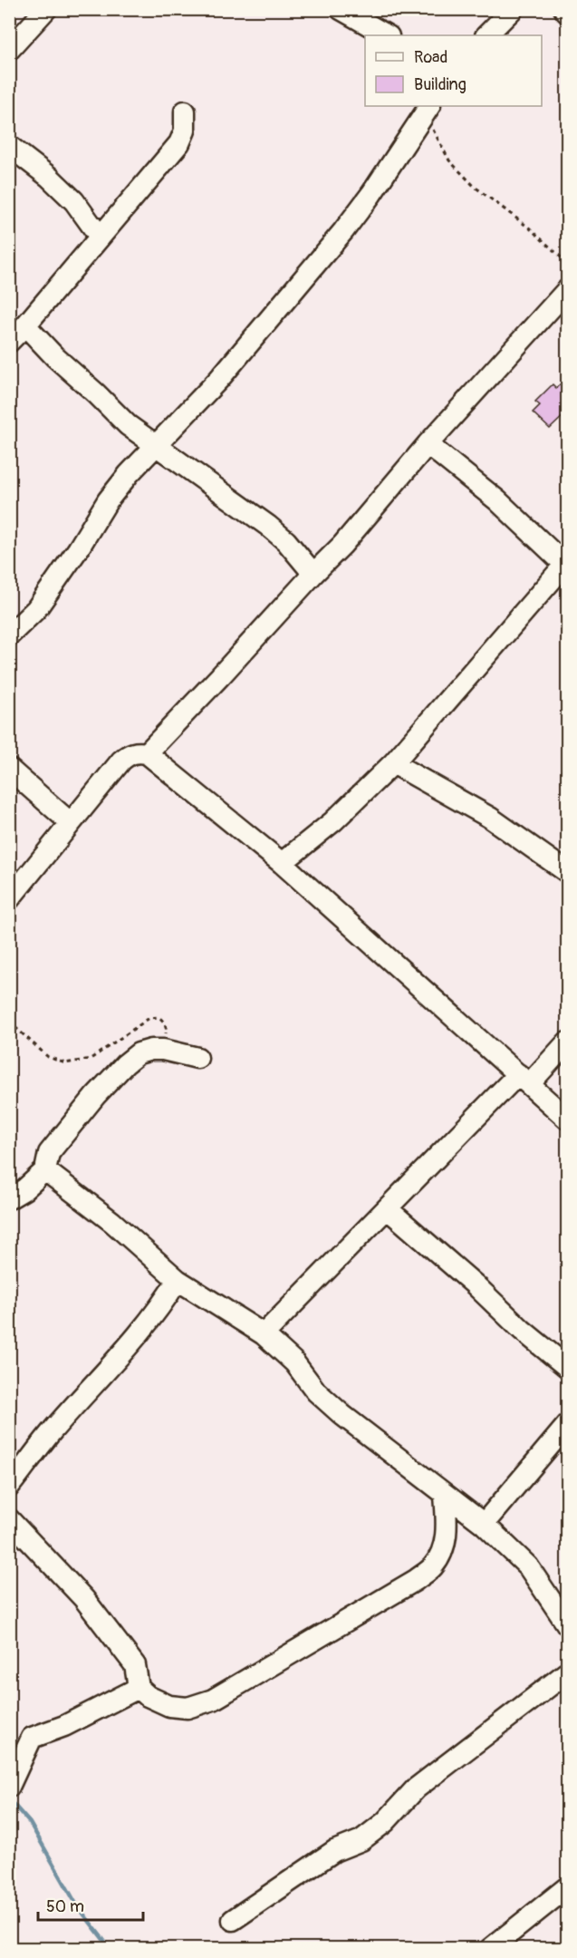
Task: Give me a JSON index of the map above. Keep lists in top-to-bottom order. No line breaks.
{"legend":["Road","Building"],"scale_bar":"50 m"}
